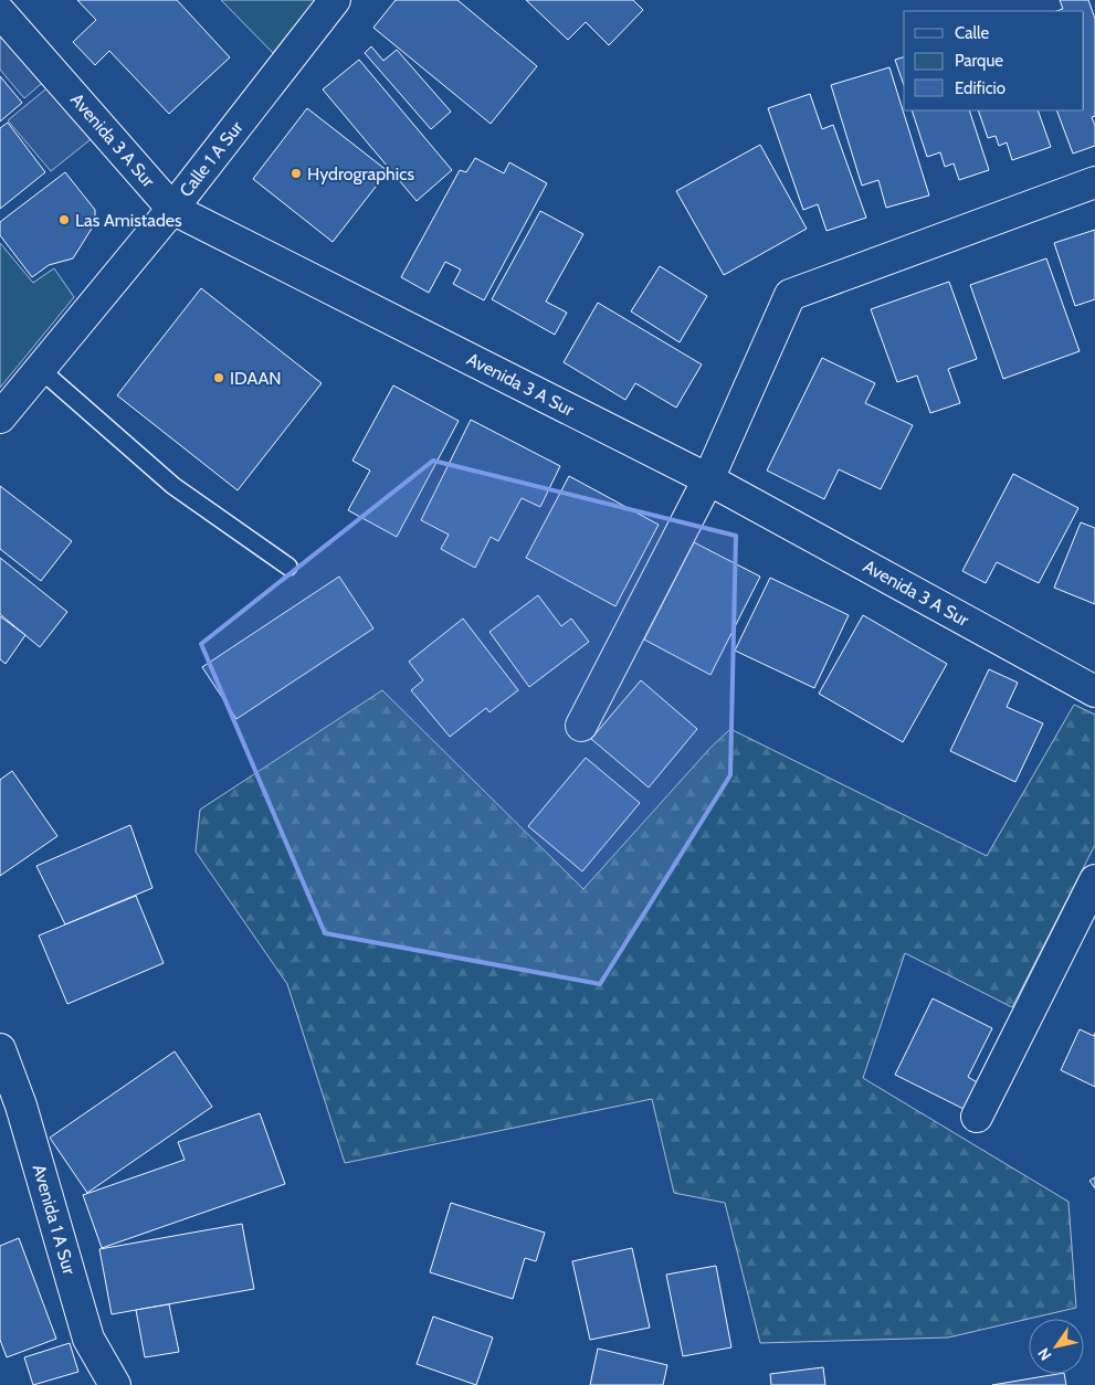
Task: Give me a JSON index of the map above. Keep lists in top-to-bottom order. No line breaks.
{"streets":{"street":["Avenida 3 A Sur","Calle 1 A Sur","Avenida 1 A Sur"]},"crossings":[["Avenida 3 A Sur","Calle 1 A Sur"]],"places":["Hydrographics","Las Amistades","IDAAN"],"legend":["Calle","Parque","Edificio"],"north":"bottom left"}
